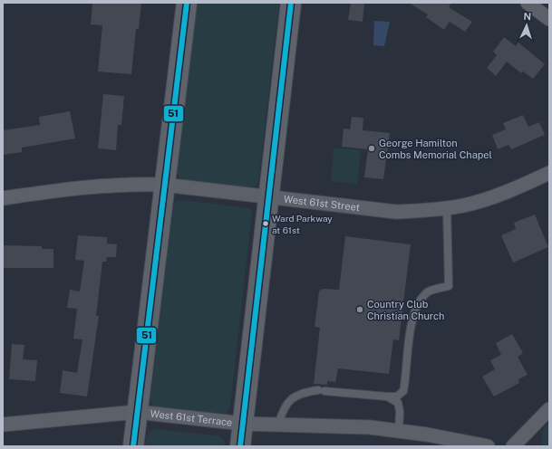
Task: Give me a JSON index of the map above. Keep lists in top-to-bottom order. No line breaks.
{"streets":{"street":["West 61st Street","West 61st Terrace"]},"places":["George Hamilton Combs Memorial Chapel","Ward Parkway at 61st","Country Club Christian Church"],"lines":["transit line 51"],"north":"top"}
